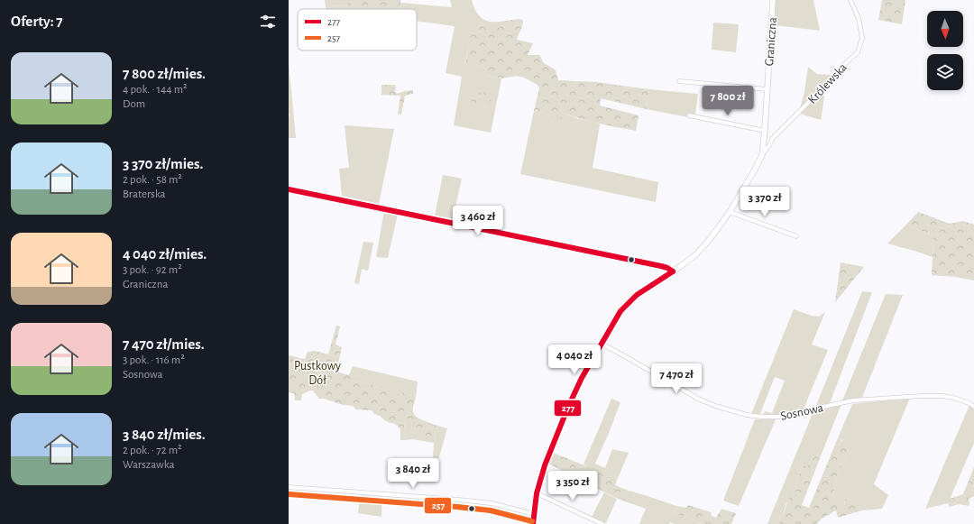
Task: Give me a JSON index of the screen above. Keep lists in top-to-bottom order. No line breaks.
{"streets":{"street":["Graniczna","Królewska","Sosnowa"]},"crossings":[["Graniczna","Królewska"],["Graniczna","Sosnowa"]],"parks":["Pustkowy Dół"],"lines":["transit line 277","transit line 257"],"legend":["277","257"],"north":"bottom","page":{"heading":"Oferty: 7","list":[{"name":"7 800 zł/mies.","note":"4 pok. · 144 m² · Dom"},{"name":"3 370 zł/mies.","note":"2 pok. · 58 m² · Braterska"},{"name":"4 040 zł/mies.","note":"3 pok. · 92 m² · Graniczna"},{"name":"7 470 zł/mies.","note":"3 pok. · 116 m² · Sosnowa"},{"name":"3 840 zł/mies.","note":"2 pok. · 72 m² · Warszawka"}],"price":["7 800 zł","3 370 zł","3 460 zł","4 040 zł","7 470 zł","3 840 zł","3 350 zł"]}}
